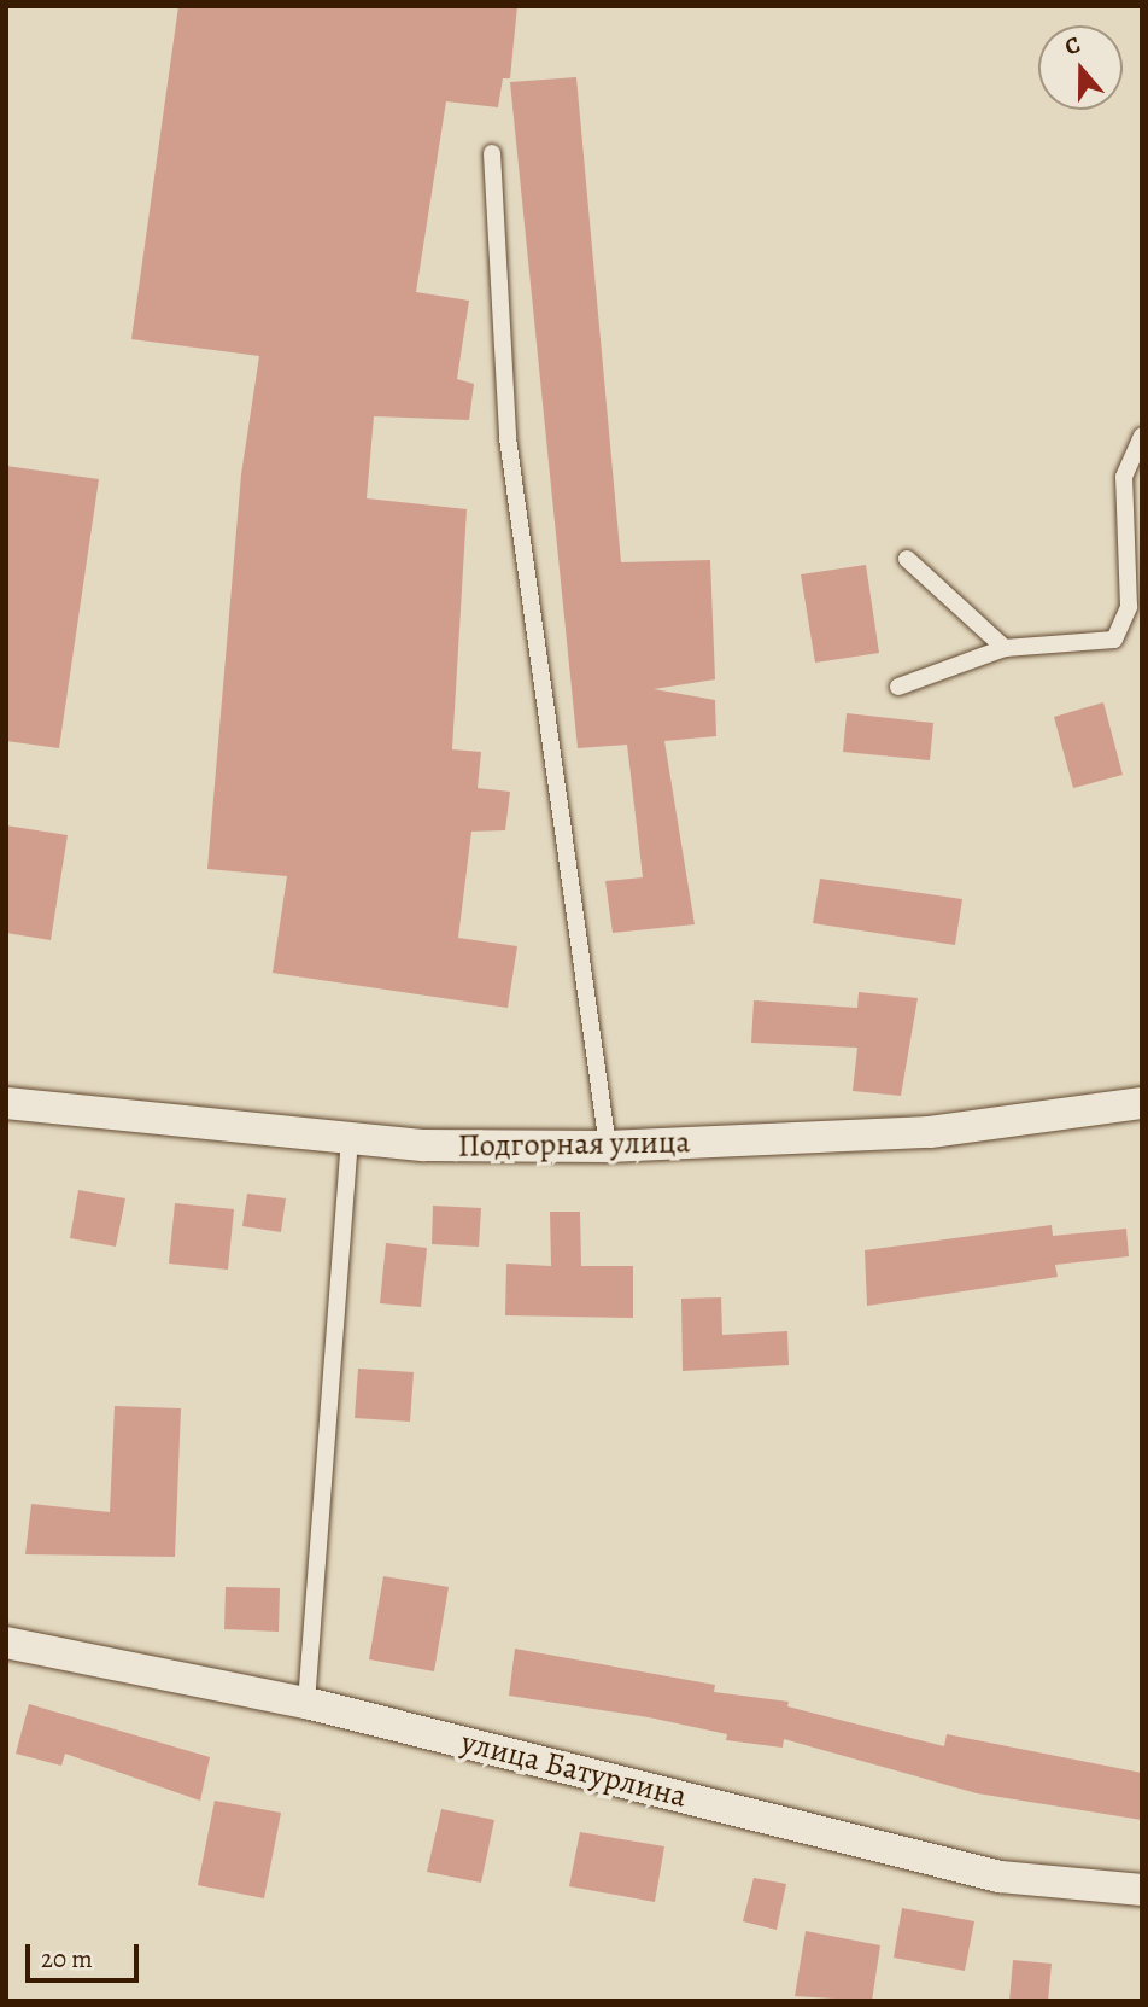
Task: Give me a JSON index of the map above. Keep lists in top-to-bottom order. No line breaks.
{"streets":{"street":["Подгорная улица","улица Батурлина"]},"scale_bar":"20 m","north":"top"}
